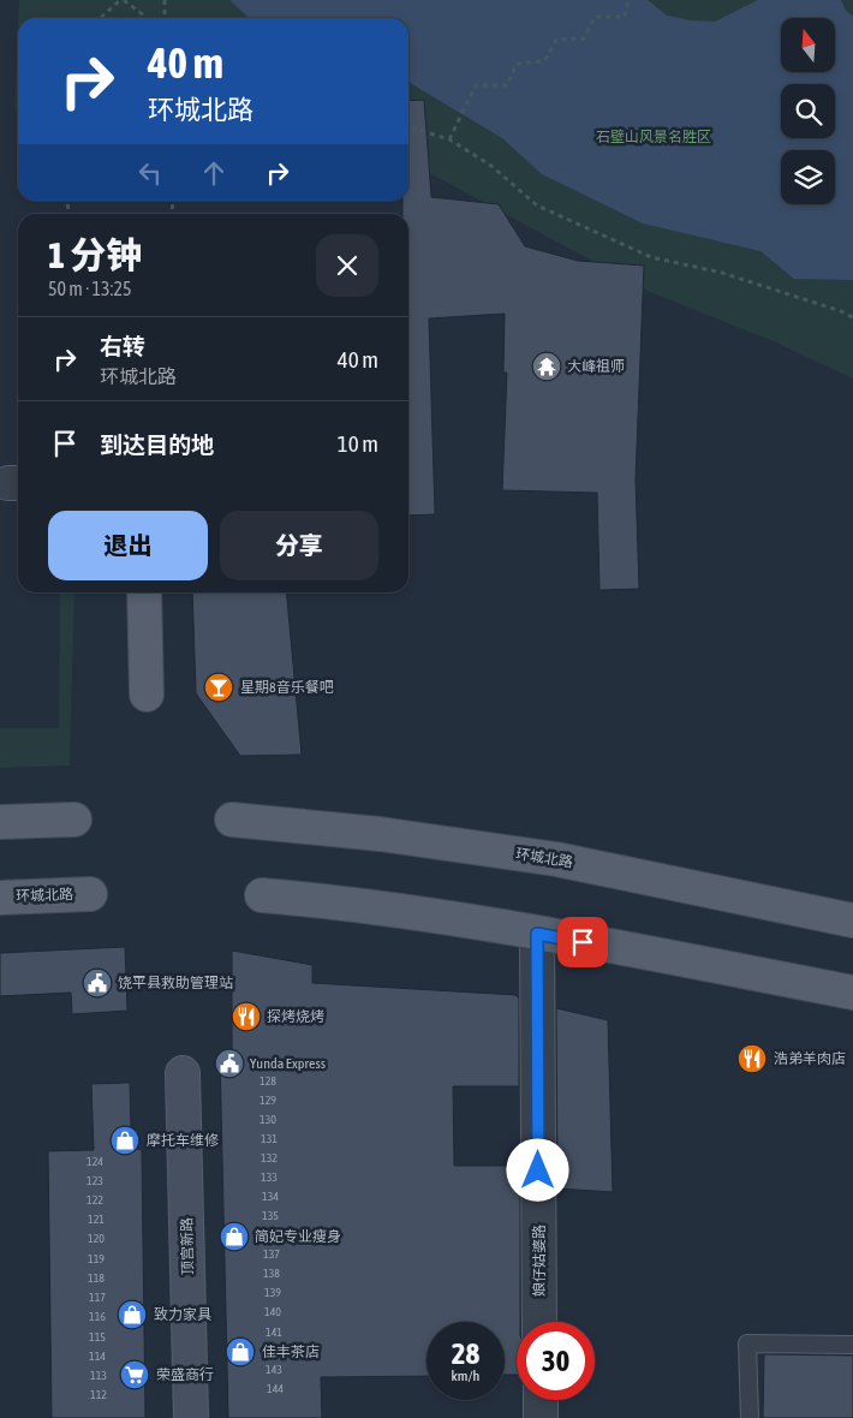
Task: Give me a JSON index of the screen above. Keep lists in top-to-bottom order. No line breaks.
{"streets":{"main road":["环城北路","顶宫新路"],"street":["娘仔姑婆路"]},"parks":["石壁山风景名胜区"],"places":{"temple":["大峰祖师"],"bar":["星期8音乐餐吧"],"public building":["饶平县救助管理站","Yunda Express"],"restaurant":["探烤烧烤","浩弟羊肉店"],"shop":["摩托车维修","简妃专业瘦身","致力家具","佳丰茶店"],"supermarket":["荣盛商行"]},"house_numbers":["128","129","130","131","132","124","133","123","134","122","135","121","120","137","119","138","118","139","117","140","116","141","115","114","143","113","144","112"],"north":"top","page":{"turn":["40 m","环城北路"],"heading":["1 分钟","50 m · 13:25"],"list":[{"name":"右转","note":"环城北路","value":"40 m"},{"name":"到达目的地","value":"10 m"}],"buttons":["退出","分享"],"speed":"28 km/h","limit":"30"}}
